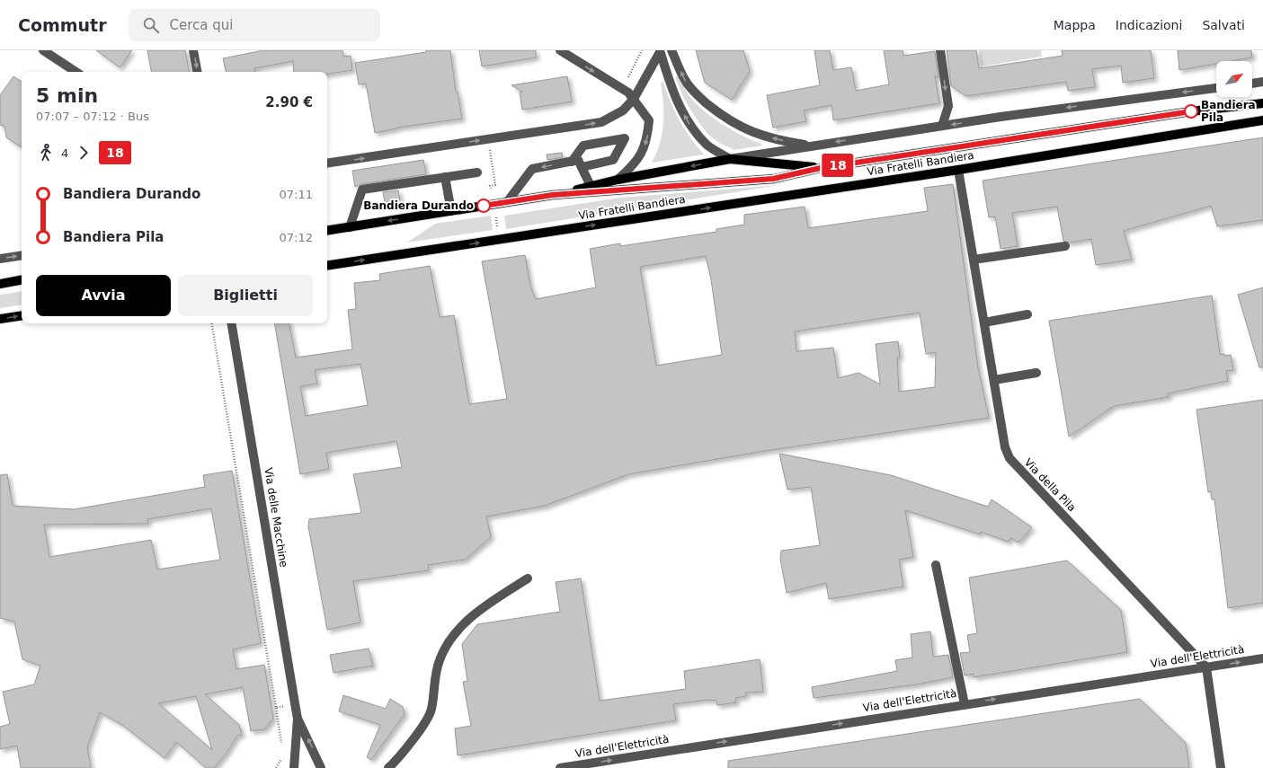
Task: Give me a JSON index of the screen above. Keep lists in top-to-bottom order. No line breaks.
{"streets":{"main road":["Via Fratelli Bandiera"],"street":["Via della Pila","Via delle Macchine","Via dell'Elettricità"]},"crossings":[["Via Fratelli Bandiera","Via della Pila"],["Via della Pila","Via dell'Elettricità"]],"one_way":["Via dell'Elettricità"],"places":["Bandiera Pila","Bandiera Durando"],"lines":["bus line 18"],"north":"top right","page":{"header":"Commutr","search":"Cerca qui","nav":["Mappa","Indicazioni","Salvati"],"on_map":"18","heading":["5 min","07:07 – 07:12 · Bus","2.90 €"],"legs":["4","18"],"list":[{"name":"Bandiera Durando","value":"07:11"},{"name":"Bandiera Pila","value":"07:12"}],"buttons":["Avvia","Biglietti"]}}
